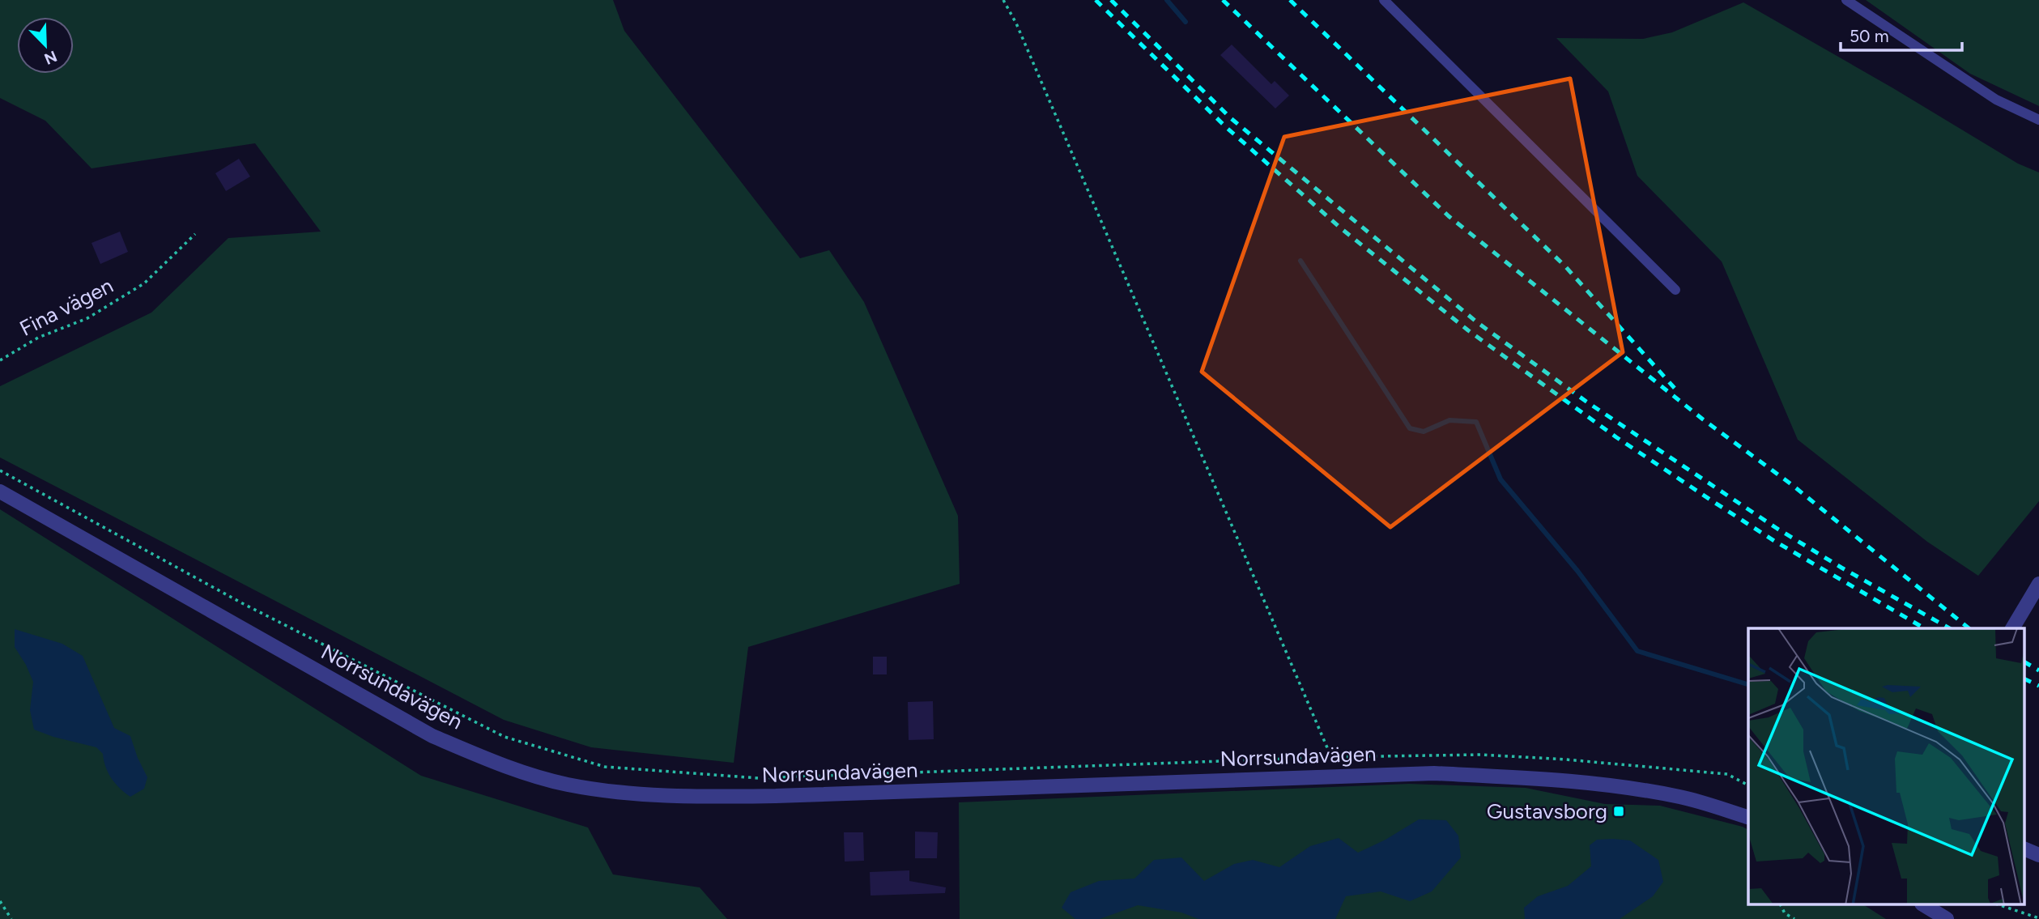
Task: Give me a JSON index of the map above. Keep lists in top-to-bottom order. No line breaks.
{"streets":{"street":["Norrsundavägen"],"path":["Fina vägen"]},"places":{"transit":["Gustavsborg"]},"scale_bar":"50 m","north":"bottom right"}
